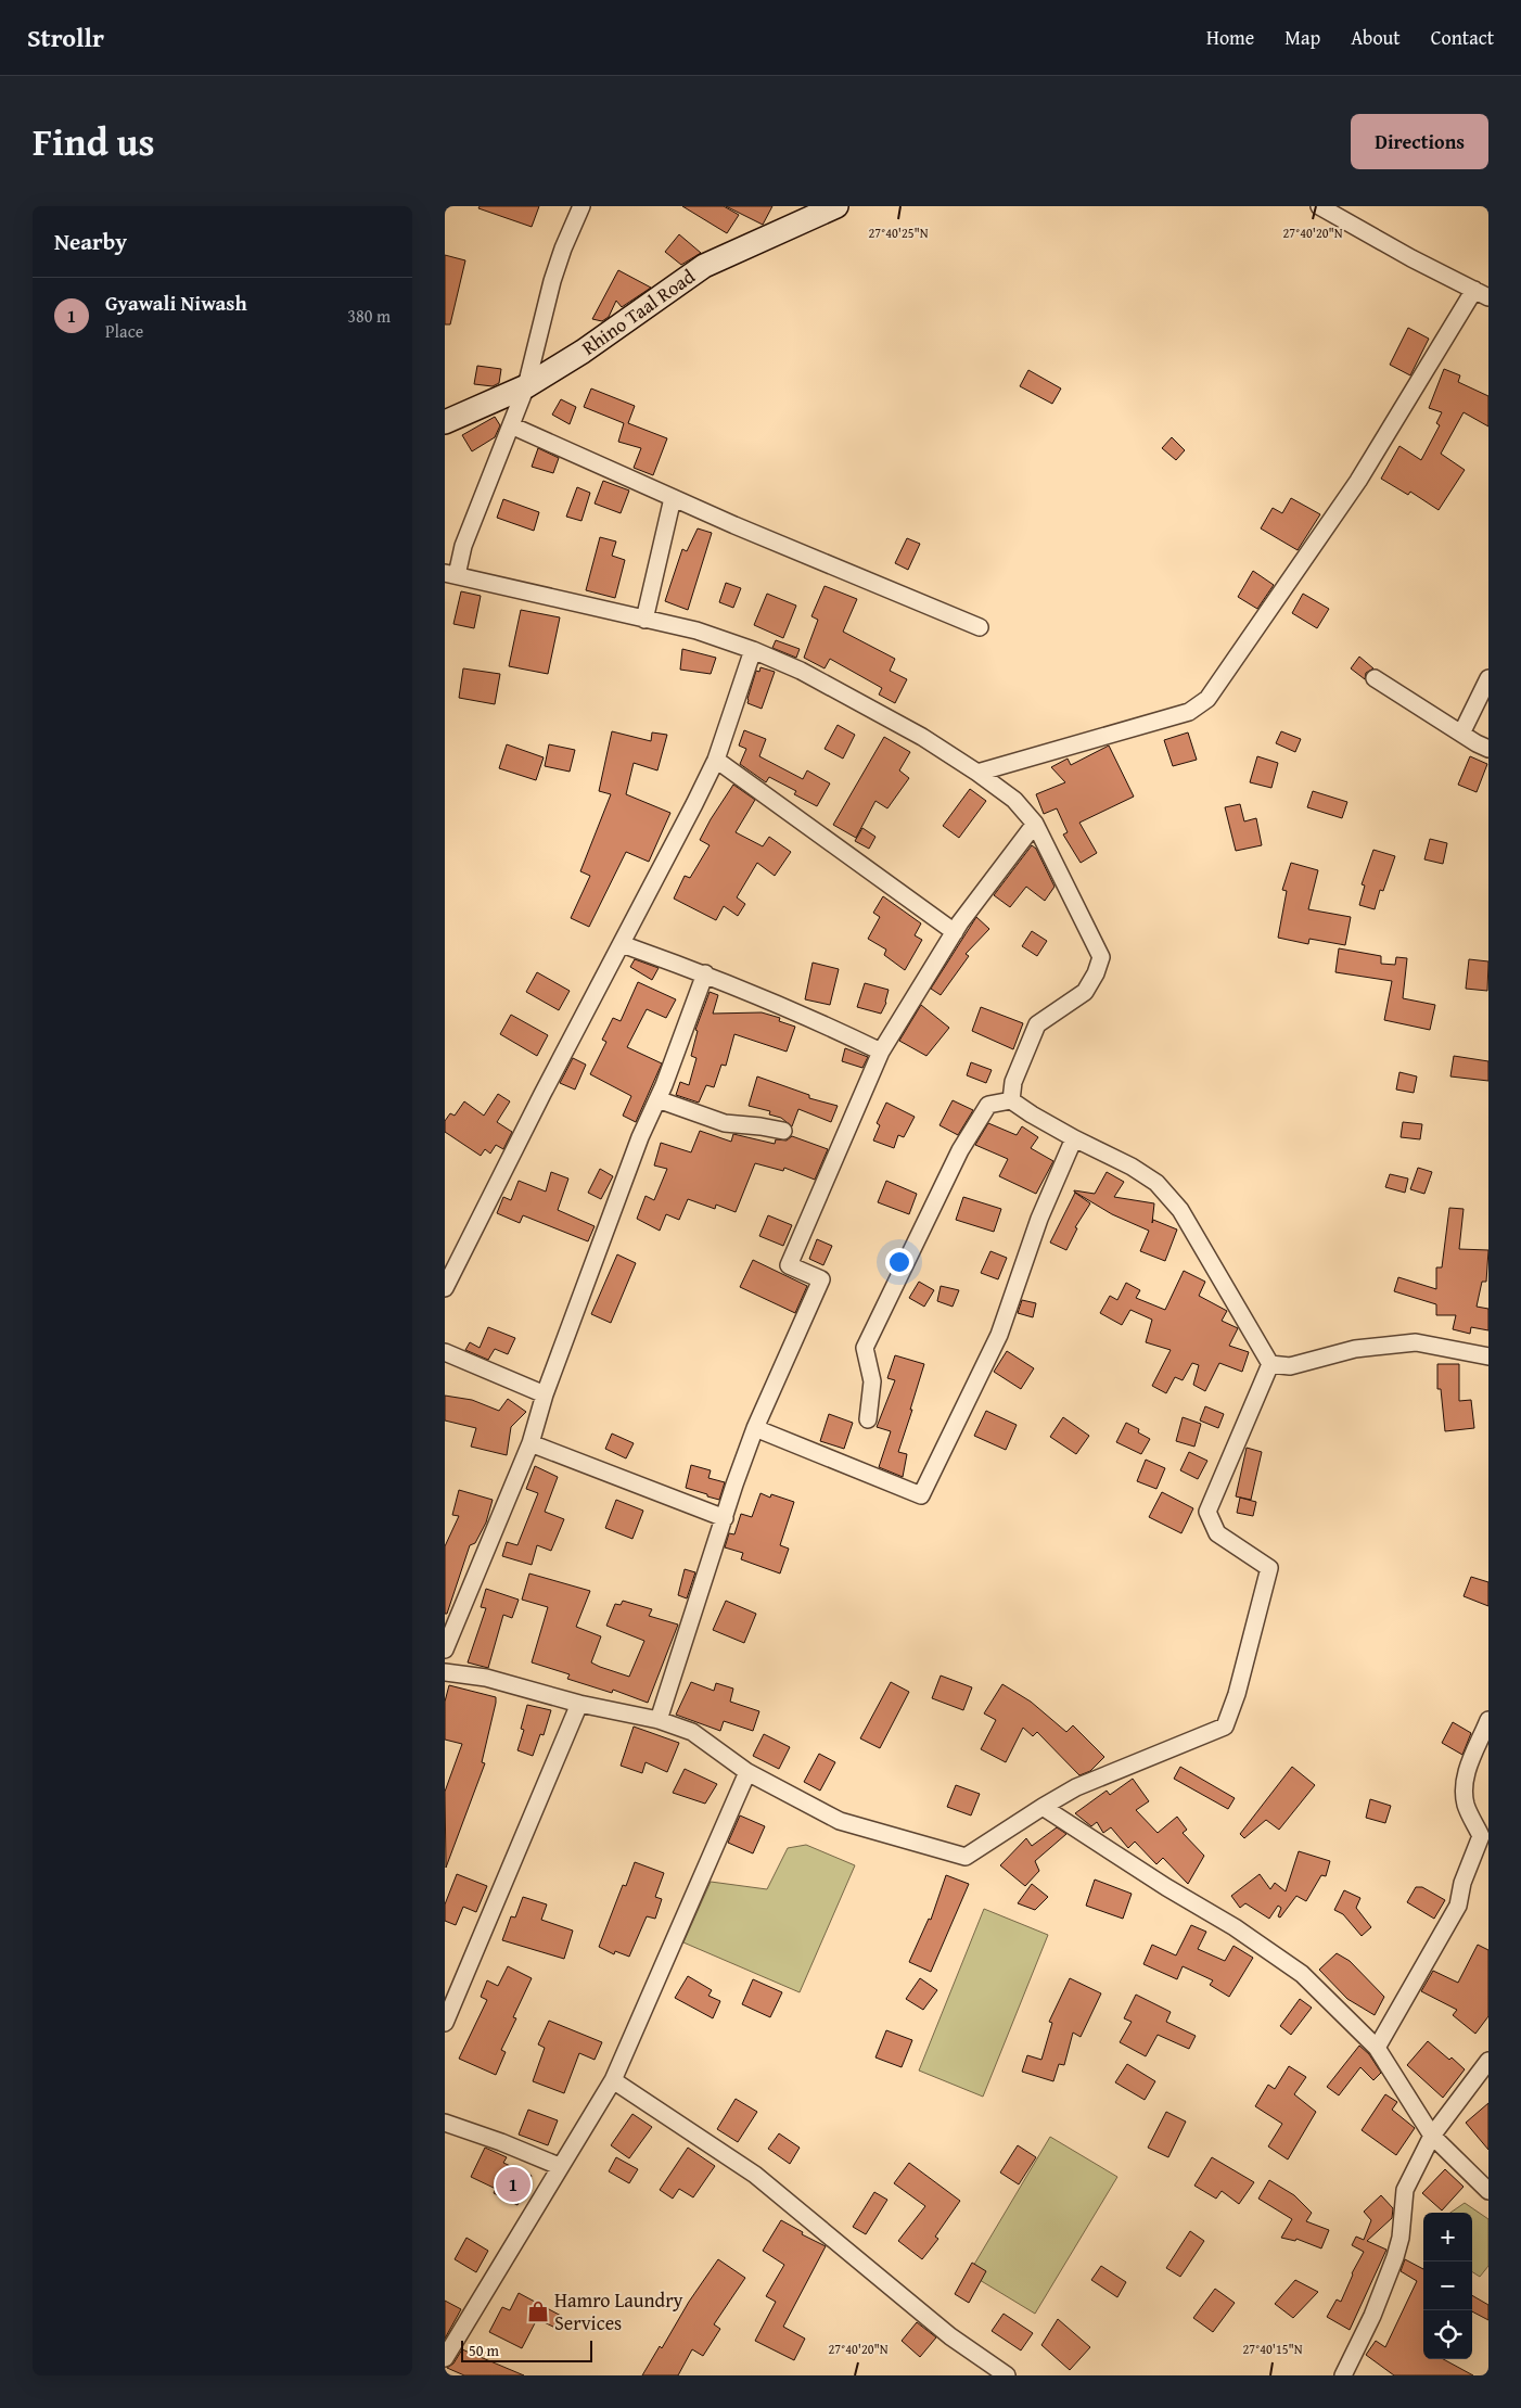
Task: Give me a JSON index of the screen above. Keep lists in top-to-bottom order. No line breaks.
{"streets":{"street":["Rhino Taal Road"]},"places":{"shop":["Hamro Laundry Services"]},"scale_bar":"50 m","page":{"header":"Strollr","nav":["Home","Map","About","Contact"],"title":"Find us","buttons":"Directions","heading":"Nearby","list":[{"mark":"1","name":"Gyawali Niwash","note":"Place","value":"380 m"}],"pins":"1","map_buttons":["+","−"],"scale":"50 m"},"coordinates":["27°40'25\"N","27°40'20\"N","27°40'15\"N"]}
